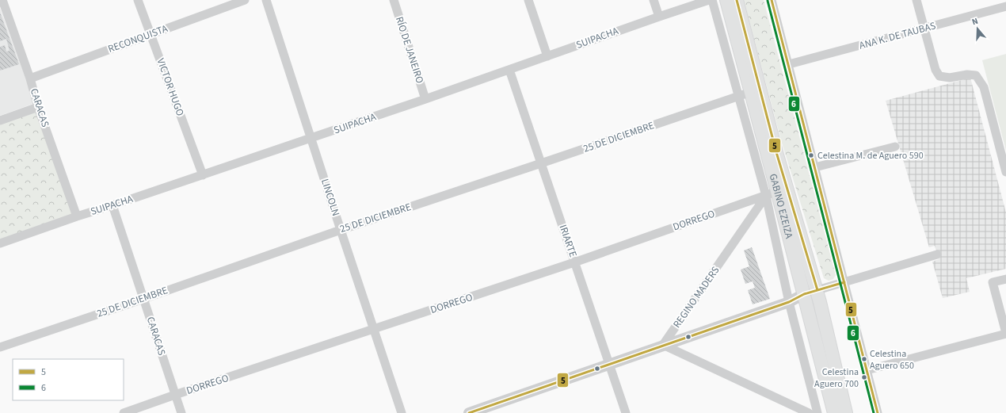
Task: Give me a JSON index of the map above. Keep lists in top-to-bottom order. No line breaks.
{"streets":{"main road":["GABINO EZEIZA"],"street":["ANA K. DE TAUBAS","SUIPACHA","RECONQUISTA","RÍO DE JANEIRO","VICTOR HUGO","CARACAS","25 DE DICIEMBRE","LINCOLN","DORREGO","IRIARTE","REGINO MADERS"]},"crossings":[["SUIPACHA","RÍO DE JANEIRO"],["SUIPACHA","VICTOR HUGO"],["SUIPACHA","CARACAS"],["SUIPACHA","LINCOLN"],["SUIPACHA","IRIARTE"],["RECONQUISTA","VICTOR HUGO"],["RECONQUISTA","CARACAS"],["CARACAS","25 DE DICIEMBRE"],["CARACAS","DORREGO"],["25 DE DICIEMBRE","LINCOLN"],["25 DE DICIEMBRE","GABINO EZEIZA"],["25 DE DICIEMBRE","IRIARTE"],["LINCOLN","DORREGO"],["GABINO EZEIZA","DORREGO"],["GABINO EZEIZA","REGINO MADERS"],["DORREGO","IRIARTE"],["DORREGO","REGINO MADERS"]],"places":["Celestina M. de Aguero 590","Celestina Aguero 650","Celestina Aguero 700"],"lines":["transit line 5","transit line 6"],"legend":["5","6"],"north":"top"}
